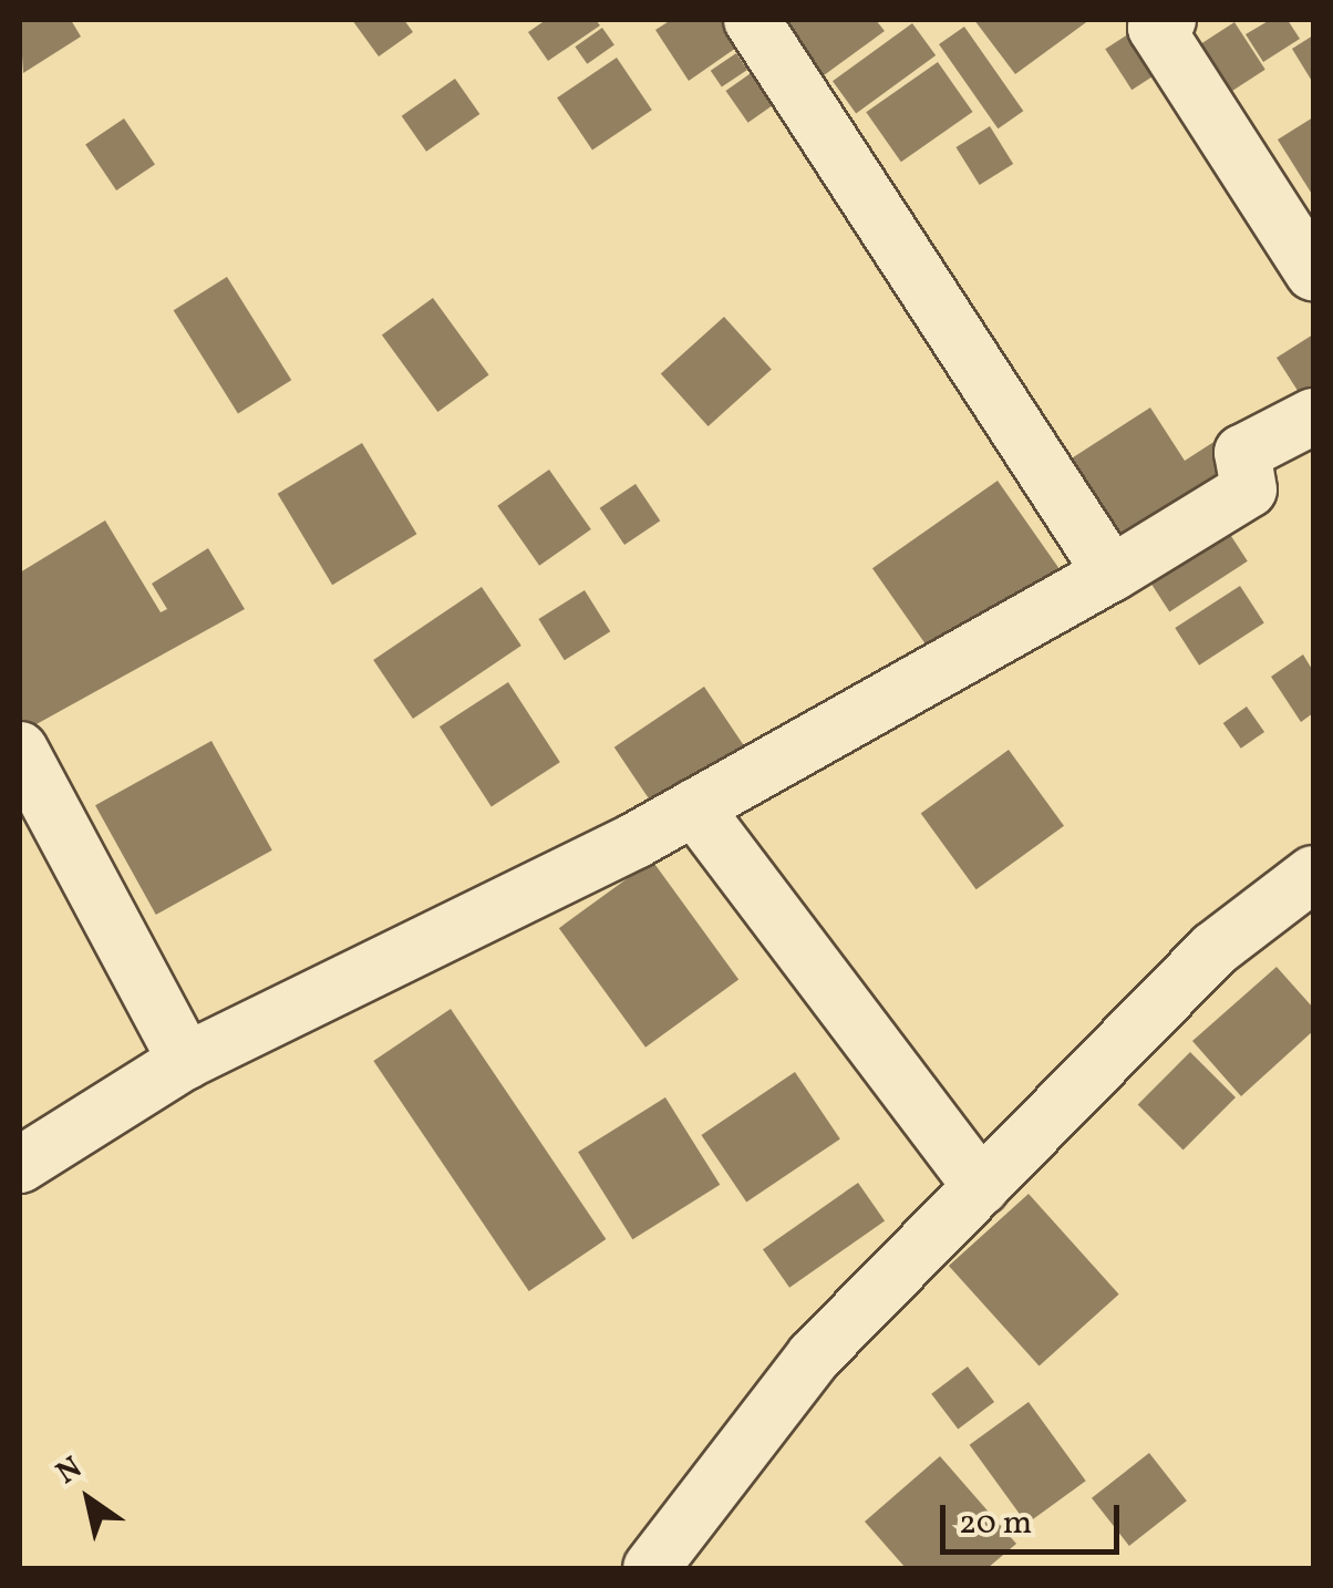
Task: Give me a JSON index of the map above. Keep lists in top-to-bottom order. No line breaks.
{"scale_bar":"20 m","north":"top left"}
